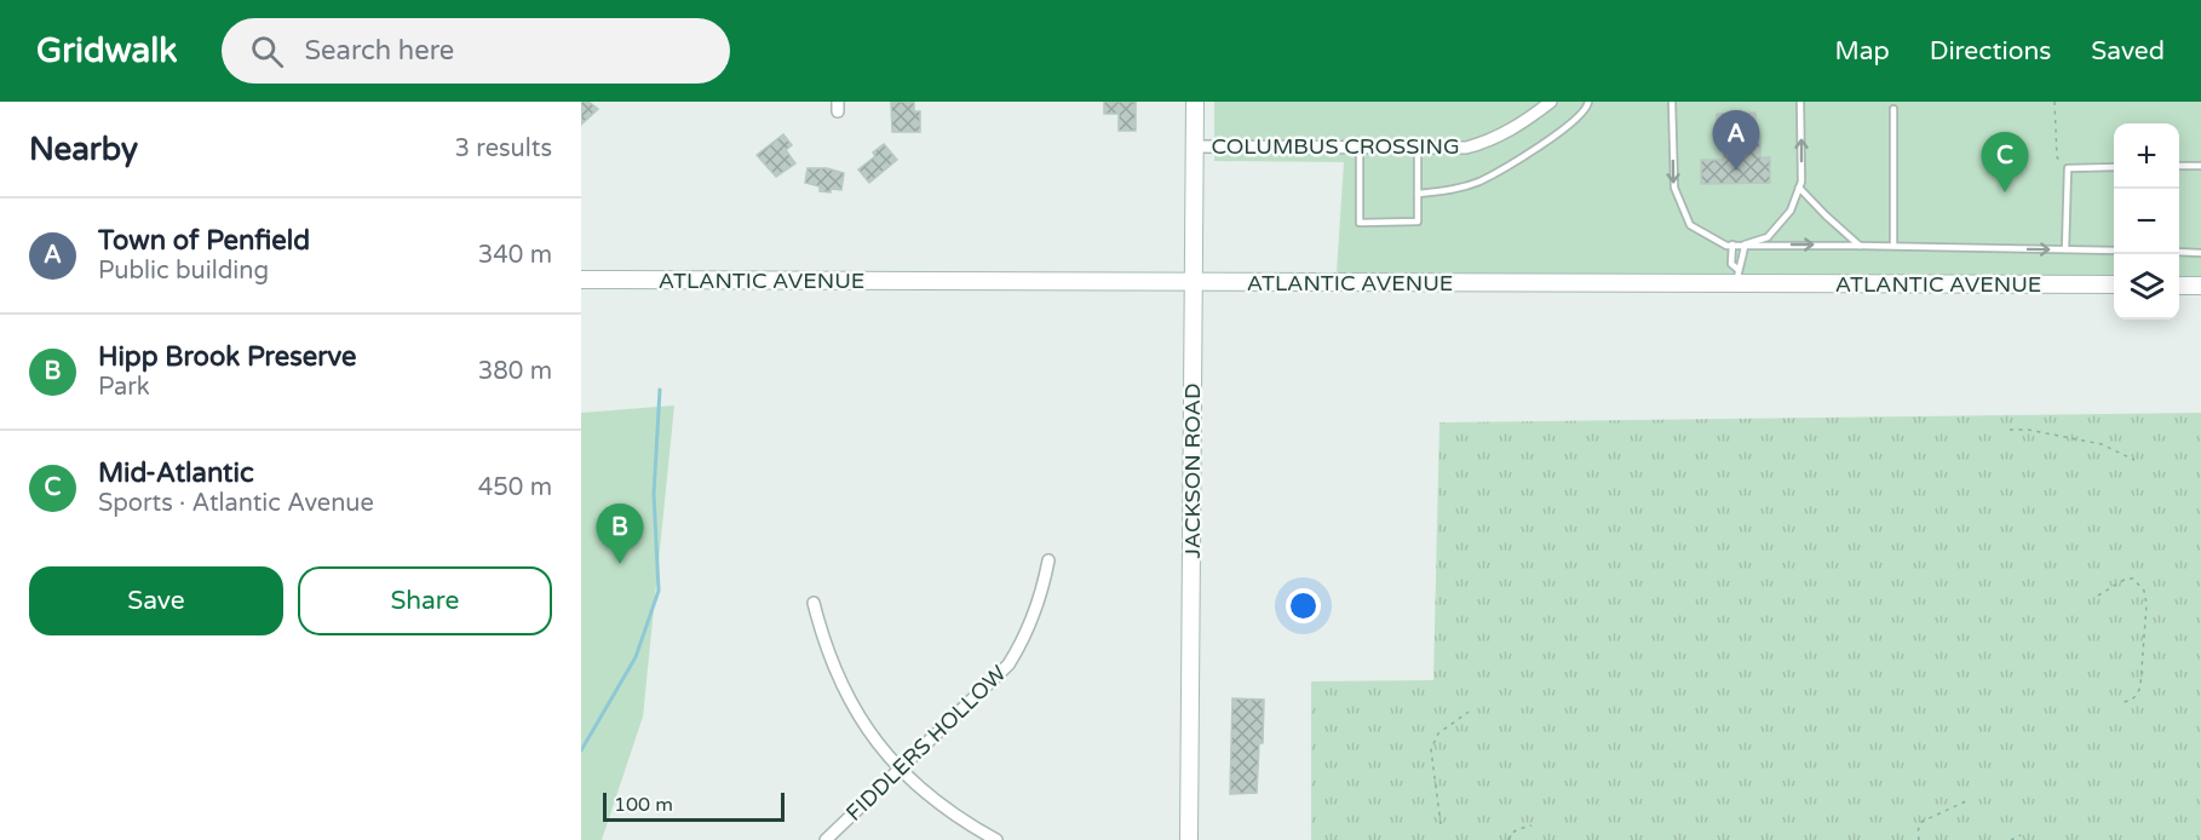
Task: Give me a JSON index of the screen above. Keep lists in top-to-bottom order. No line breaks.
{"streets":{"main road":["ATLANTIC AVENUE","JACKSON ROAD"],"street":["COLUMBUS CROSSING","FIDDLERS HOLLOW"]},"crossings":[["COLUMBUS CROSSING","JACKSON ROAD"],["ATLANTIC AVENUE","JACKSON ROAD"]],"scale_bar":"100 m","page":{"header":"Gridwalk","search":"Search here","nav":["Map","Directions","Saved"],"heading":["Nearby","3 results"],"pins":["A","C","B"],"map_buttons":["+","−"],"list":[{"mark":"A","name":"Town of Penfield","note":"Public building","value":"340 m"},{"mark":"B","name":"Hipp Brook Preserve","note":"Park","value":"380 m"},{"mark":"C","name":"Mid-Atlantic","note":"Sports · Atlantic Avenue","value":"450 m"}],"buttons":["Save","Share"],"scale":"100 m"}}
